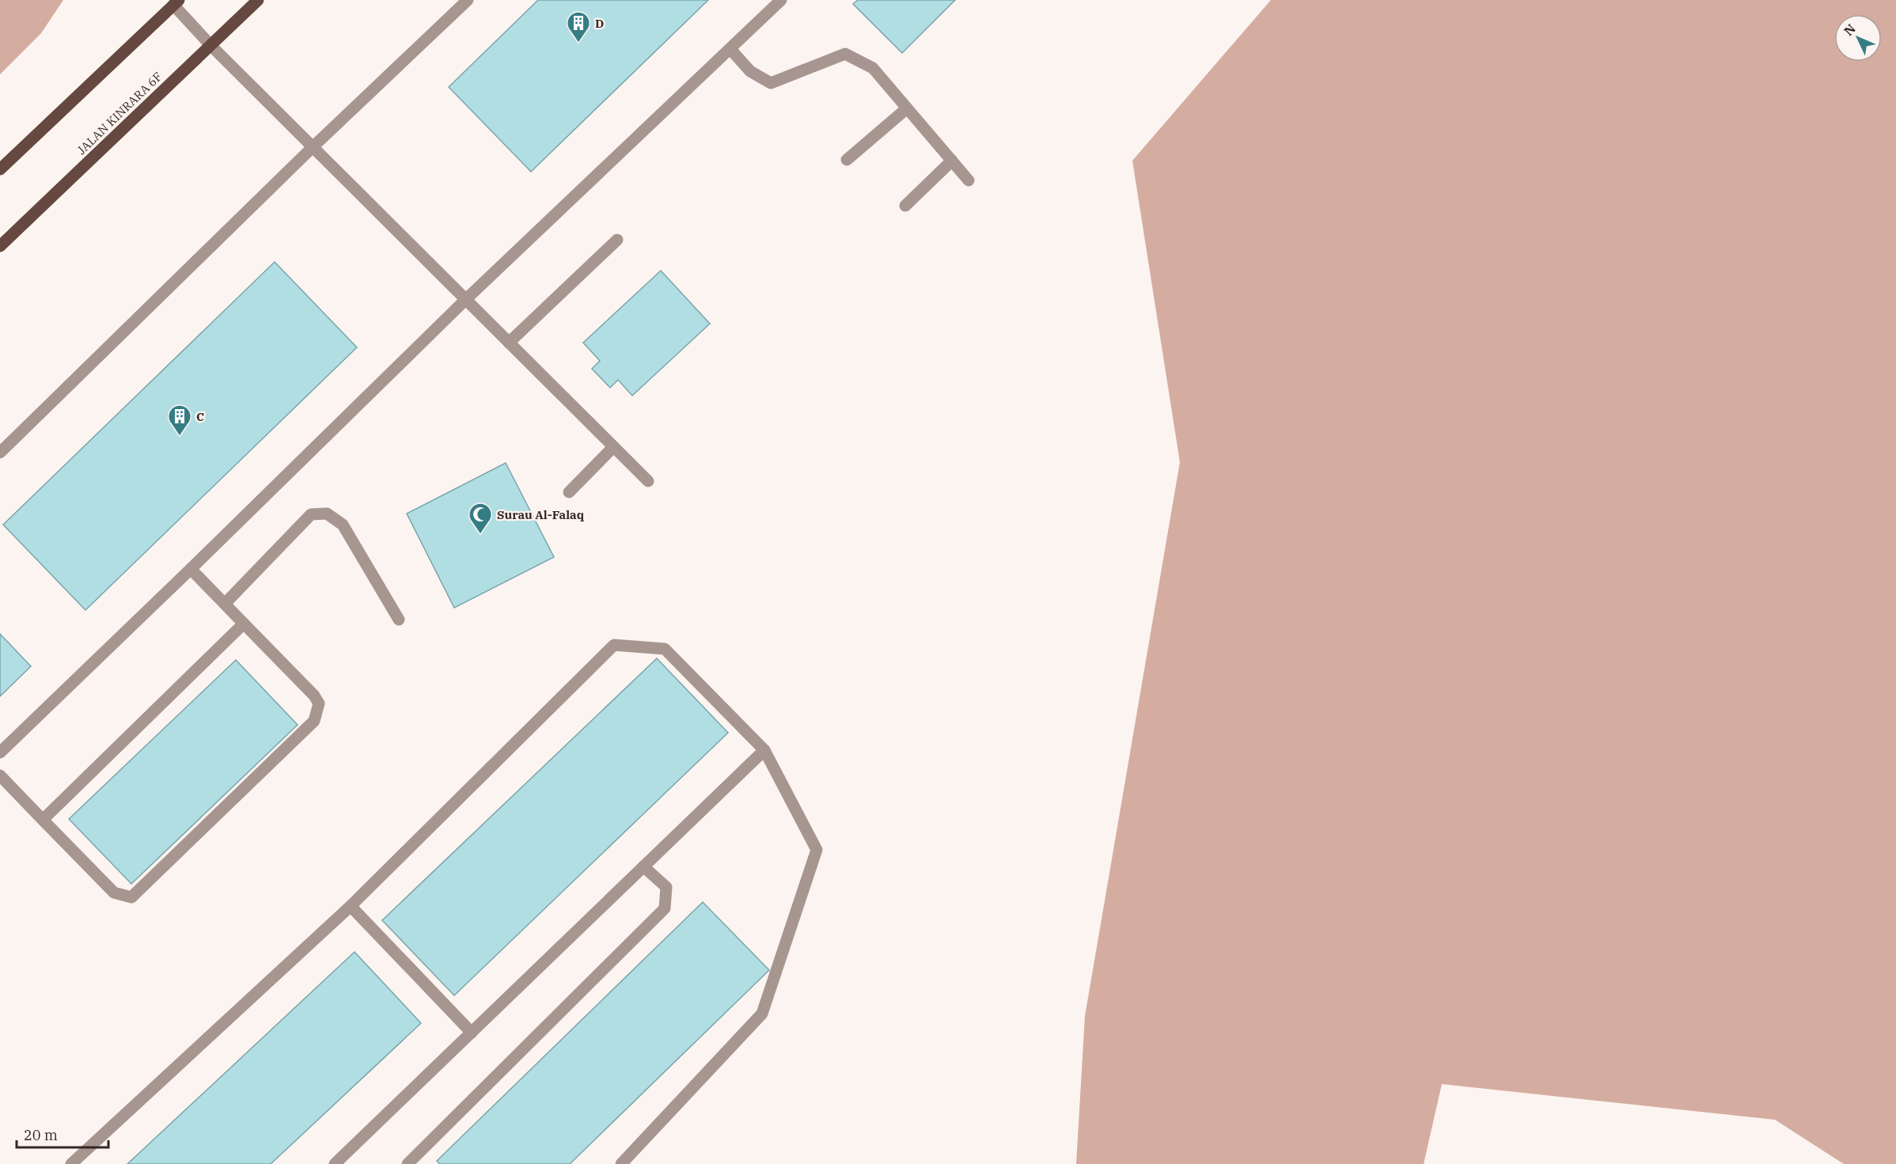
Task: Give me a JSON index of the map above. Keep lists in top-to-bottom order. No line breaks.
{"streets":{"main road":["JALAN KINRARA 6F"]},"places":{"building":["D","C"],"mosque":["Surau Al-Falaq"]},"scale_bar":"20 m","north":"top left"}
